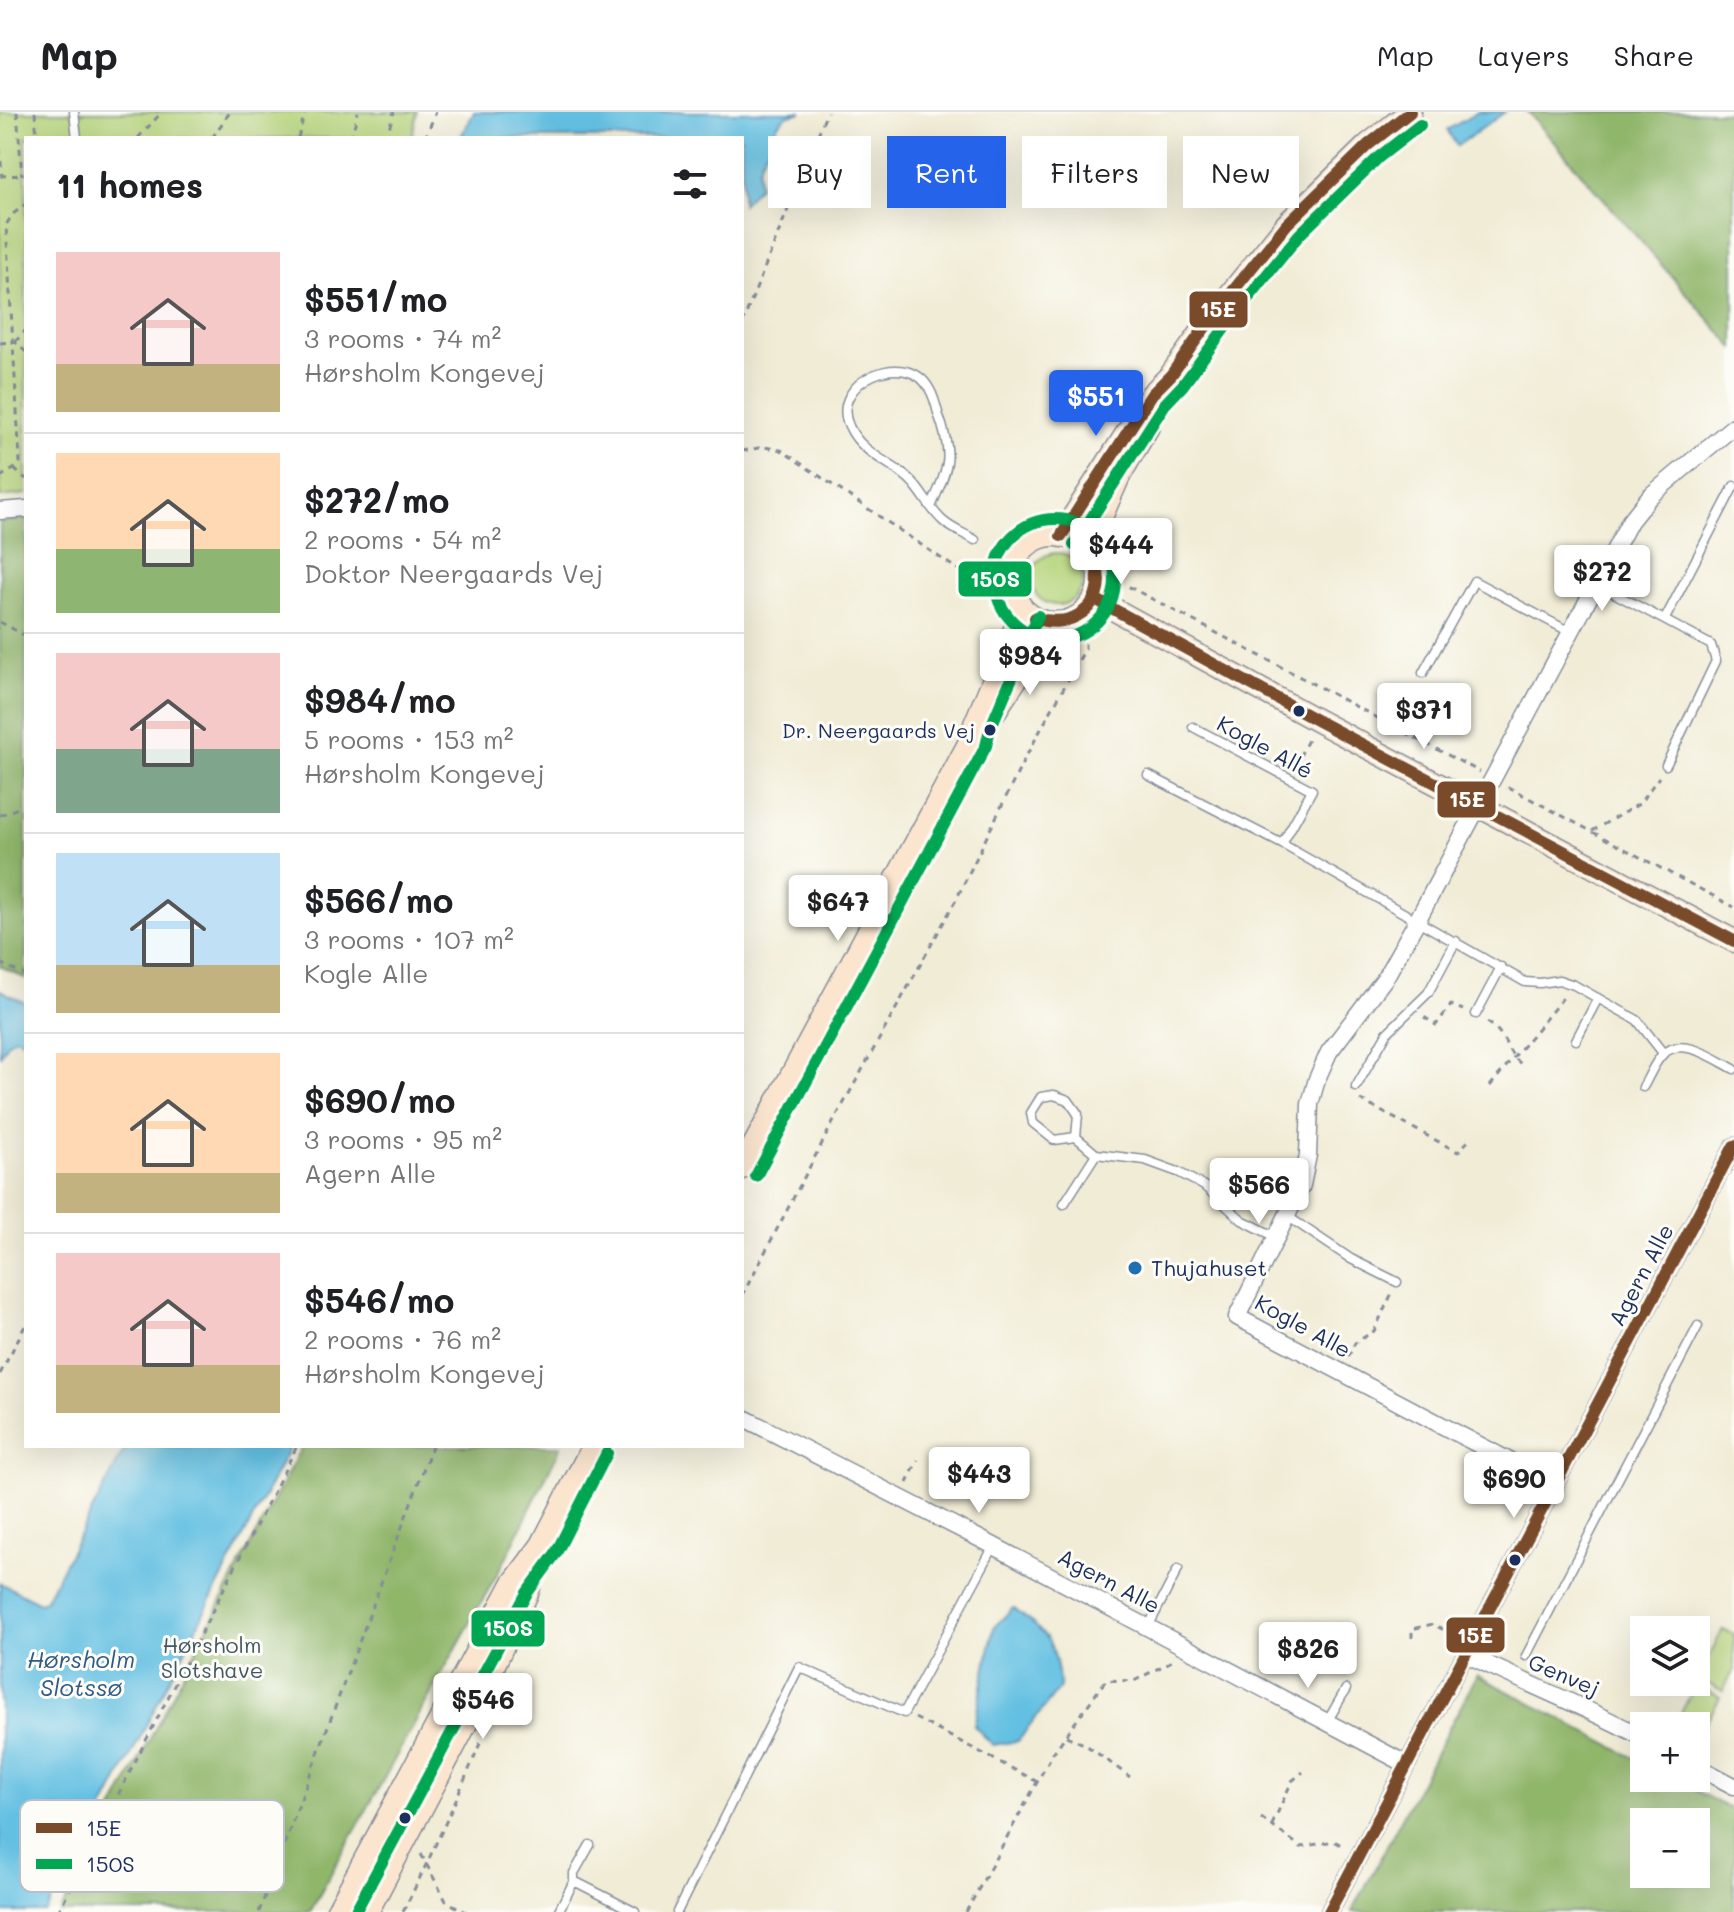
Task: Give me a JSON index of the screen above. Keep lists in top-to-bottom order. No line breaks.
{"streets":{"street":["Agern Alle","Kogle Alle","Genvej"],"lane":["Kogle Allé"]},"crossings":[["Agern Alle","Kogle Alle"],["Agern Alle","Genvej"]],"water":["Hørsholm Slotssø"],"parks":["Hørsholm Slotshave"],"places":["Dr. Neergaards Vej","Thujahuset"],"lines":["transit line 15E","transit line 150S"],"legend":["15E","150S"],"page":{"header":"Map","nav":["Map","Layers","Share"],"chip":["Buy","Rent","Filters","New"],"heading":"11 homes","list":[{"name":"$551/mo","note":"3 rooms · 74 m² · Hørsholm Kongevej"},{"name":"$272/mo","note":"2 rooms · 54 m² · Doktor Neergaards Vej"},{"name":"$984/mo","note":"5 rooms · 153 m² · Hørsholm Kongevej"},{"name":"$566/mo","note":"3 rooms · 107 m² · Kogle Alle"},{"name":"$690/mo","note":"3 rooms · 95 m² · Agern Alle"},{"name":"$546/mo","note":"2 rooms · 76 m² · Hørsholm Kongevej"}],"price":["$551","$444","$272","$984","$371","$647","$566","$443","$690","$826","$546"],"map_buttons":["+","−"]}}
